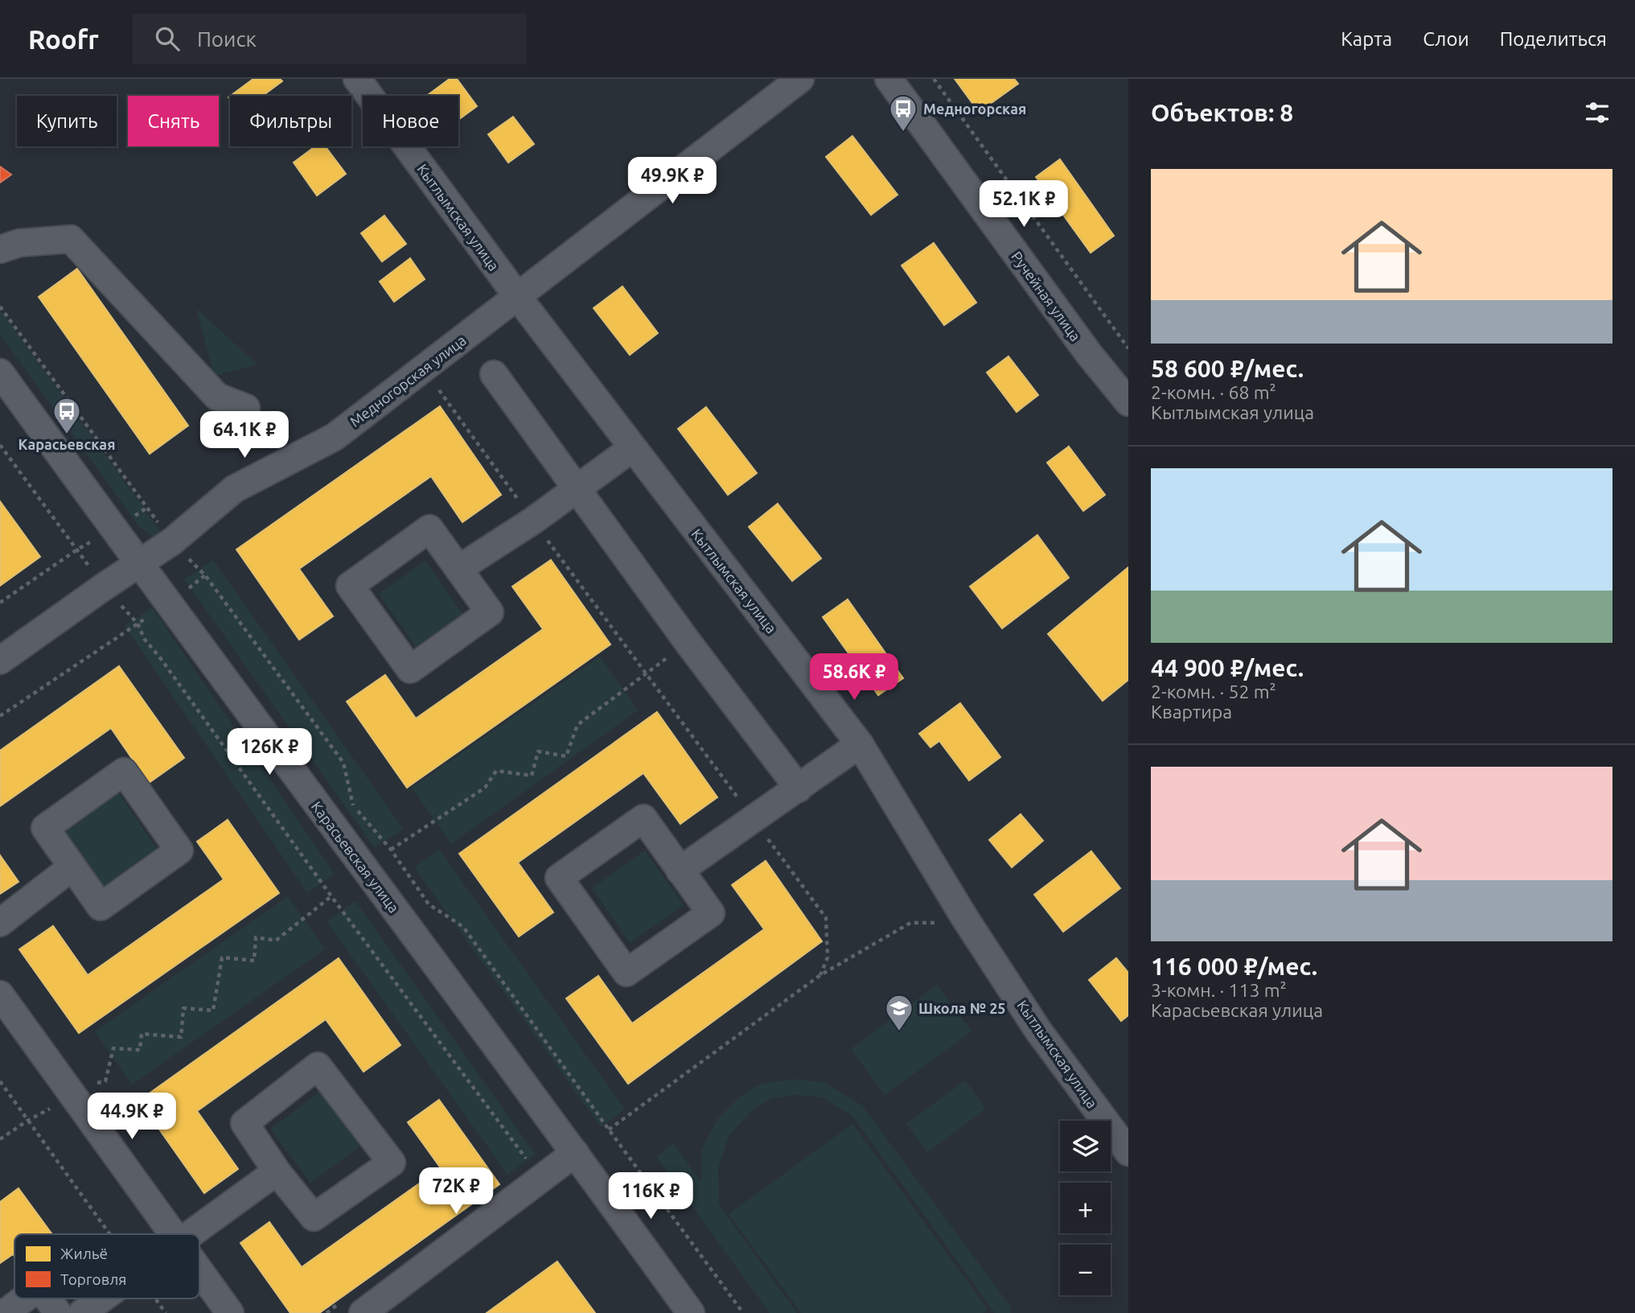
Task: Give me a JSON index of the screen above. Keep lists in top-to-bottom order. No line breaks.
{"streets":{"street":["Кытлымская улица","Ручейная улица","Медногорская улица","Карасьевская улица"]},"crossings":[["Кытлымская улица","Медногорская улица"],["Медногорская улица","Карасьевская улица"]],"places":{"bus stop":["Медногорская","Карасьевская"],"school or university":["Школа № 25"]},"legend":["Жильё","Торговля"],"page":{"header":"Roofr","search":"Поиск","nav":["Карта","Слои","Поделиться"],"heading":"Объектов: 8","chip":["Купить","Снять","Фильтры","Новое"],"list":[{"name":"58 600 ₽/мес.","note":"2-комн. · 68 m² · Кытлымская улица"},{"name":"44 900 ₽/мес.","note":"2-комн. · 52 m² · Квартира"},{"name":"116 000 ₽/мес.","note":"3-комн. · 113 m² · Карасьевская улица"}],"price":["49.9K ₽","52.1K ₽","64.1K ₽","58.6K ₽","126K ₽","44.9K ₽","72K ₽","116K ₽"],"map_buttons":["+","−"]}}
